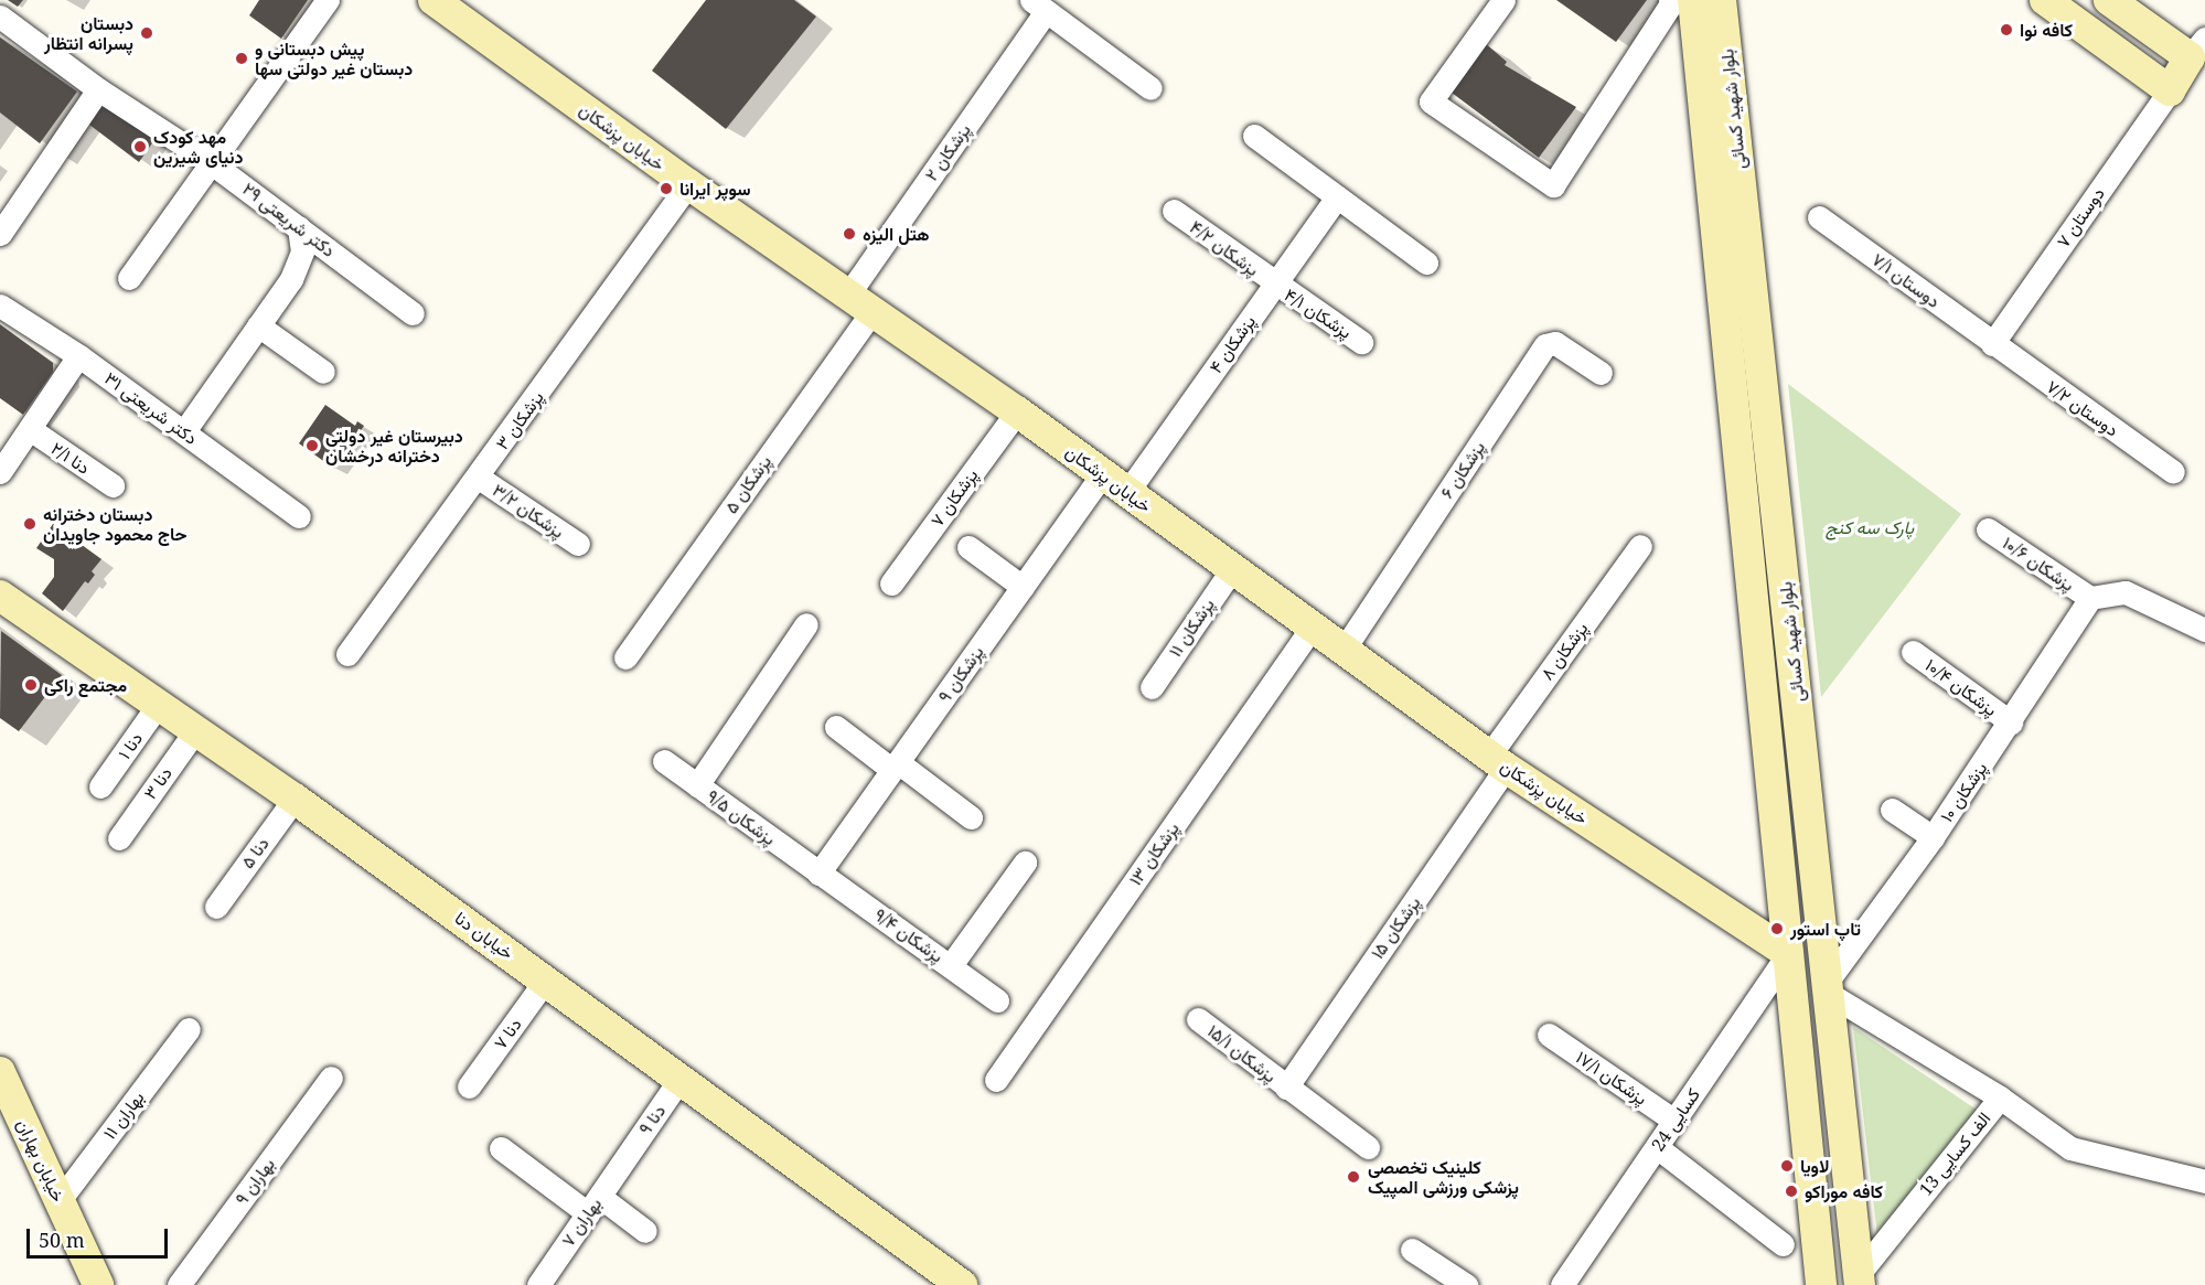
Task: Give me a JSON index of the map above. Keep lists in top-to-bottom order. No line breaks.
{"streets":{"street":["بلوار شهید کسائی","خیابان پزشکان","۲ پزشکان","۷ دوستان","۲۹ دکتر شریعتی","۴/۲ پزشکان","۷/۱ دوستان","۴/۱ پزشکان","۴ پزشکان","۳۱ دکتر شریعتی","۷/۲ دوستان","۳ پزشکان","۲/۱ دنا","۶ پزشکان","۵ پزشکان","۷ پزشکان","۳/۲ پزشکان","۱۰/۶ پزشکان","۱۱ پزشکان","۸ پزشکان","۹ پزشکان","۱۰/۴ پزشکان","۱ دنا","۳ دنا","۱۰ پزشکان","۹/۵ پزشکان","۵ دنا","۱۳ پزشکان","۱۵ پزشکان","خیابان دنا","۹/۴ پزشکان","۷ دنا","۱۵/۱ پزشکان","۱۷/۱ پزشکان","۱۱ بهاران","۹ دنا","کسایی 24","13 الف کسایی","خیابان بهاران","۹ بهاران","۷ بهاران"]},"crossings":[["بلوار شهید کسائی","خیابان پزشکان"],["بلوار شهید کسائی","۱۰ پزشکان"],["بلوار شهید کسائی","کسایی 24"],["بلوار شهید کسائی","13 الف کسایی"],["خیابان پزشکان","۲ پزشکان"],["خیابان پزشکان","۴ پزشکان"],["خیابان پزشکان","۳ پزشکان"],["خیابان پزشکان","۶ پزشکان"],["خیابان پزشکان","۵ پزشکان"],["خیابان پزشکان","۷ پزشکان"],["خیابان پزشکان","۱۱ پزشکان"],["خیابان پزشکان","۸ پزشکان"],["خیابان پزشکان","۹ پزشکان"],["خیابان پزشکان","۱۳ پزشکان"],["خیابان پزشکان","۱۵ پزشکان"],["خیابان پزشکان","کسایی 24"],["۲ پزشکان","۵ پزشکان"],["۷ دوستان","۷/۱ دوستان"],["۷ دوستان","۷/۲ دوستان"],["۴/۲ پزشکان","۴/۱ پزشکان"],["۴/۲ پزشکان","۴ پزشکان"],["۷/۱ دوستان","۷/۲ دوستان"],["۴/۱ پزشکان","۴ پزشکان"],["۳ پزشکان","۳/۲ پزشکان"],["۱۰/۶ پزشکان","۱۰ پزشکان"],["۸ پزشکان","۱۵ پزشکان"],["۹ پزشکان","۹/۵ پزشکان"],["۹ پزشکان","۹/۴ پزشکان"],["۱۰/۴ پزشکان","۱۰ پزشکان"],["۱ دنا","خیابان دنا"],["۳ دنا","خیابان دنا"],["۱۰ پزشکان","13 الف کسایی"],["۹/۵ پزشکان","۹/۴ پزشکان"],["۵ دنا","خیابان دنا"],["۱۵ پزشکان","۱۵/۱ پزشکان"],["خیابان دنا","۷ دنا"],["خیابان دنا","۹ دنا"],["۱۷/۱ پزشکان","کسایی 24"],["۱۱ بهاران","خیابان بهاران"],["۹ دنا","۷ بهاران"]],"parks":["پارک سه کنج"],"places":["کافه نوا","دبستان پسرانه انتظار","پیش دبستانی و دبستان غیر دولتی سها","مهد کودک دنیای شیرین","سوپر ایرانا","هتل الیزه","دبیرستان غیر دولتی دخترانه درخشان","دبستان دخترانه حاج محمود جاویدان","مجتمع راکی","تاپ استور","لاویا","کلینیک تخصصی پزشکی ورزشی المپیک","کافه موراکو"],"scale_bar":"50 m"}
